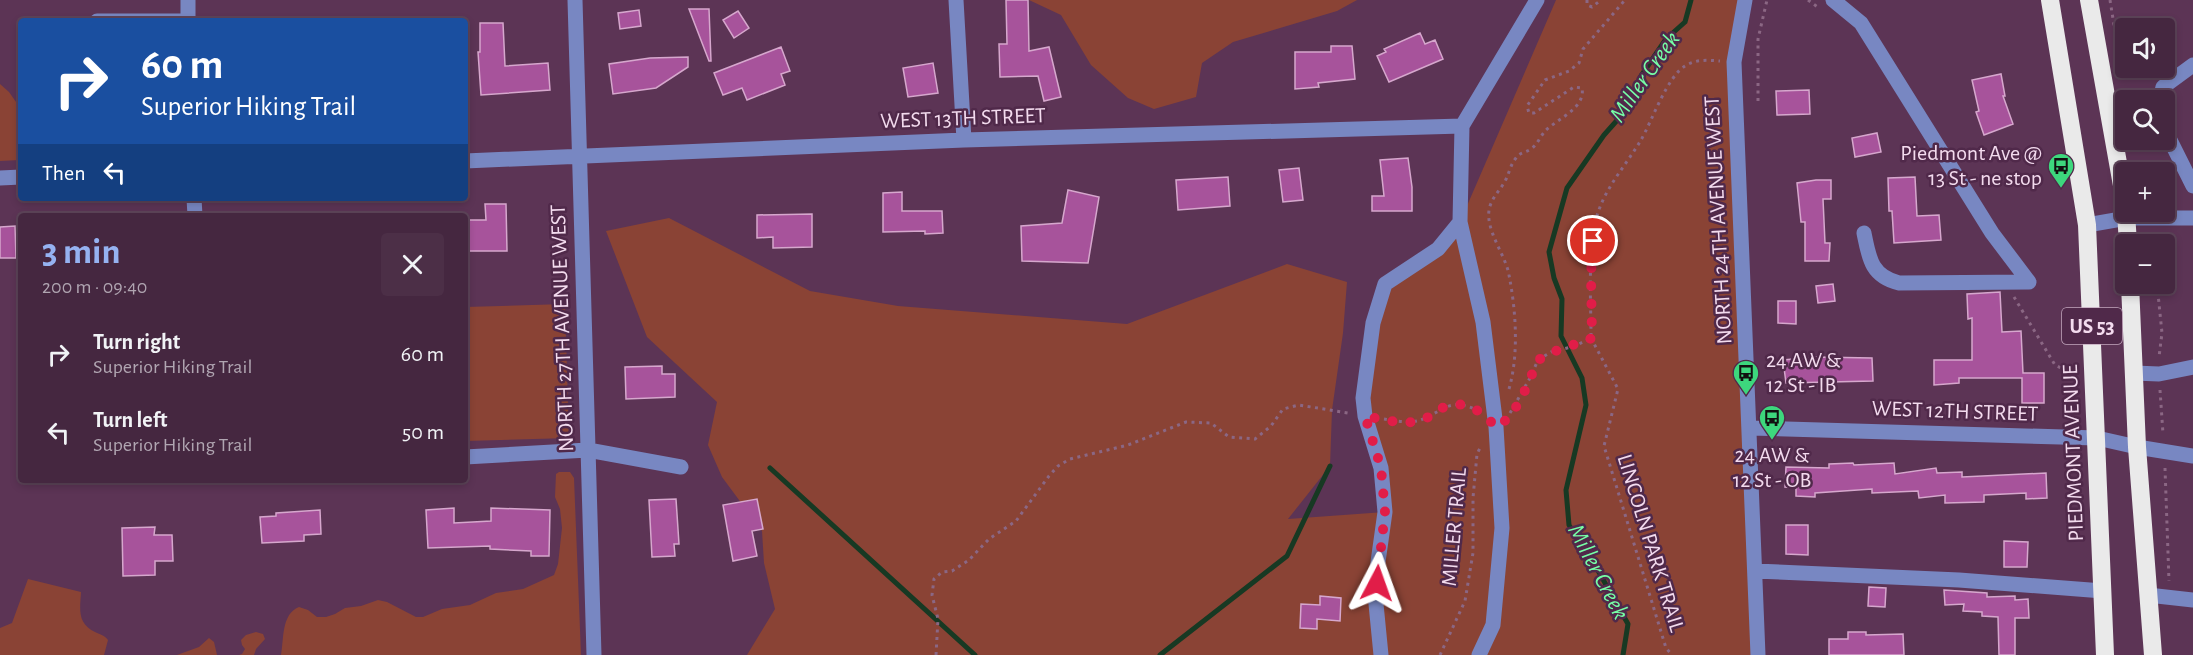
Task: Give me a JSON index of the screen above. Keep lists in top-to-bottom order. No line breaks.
{"streets":{"highway":["US 53","PIEDMONT AVENUE"],"street":["WEST 13TH STREET","NORTH 24TH AVENUE WEST","NORTH 27TH AVENUE WEST","WEST 12TH STREET"],"path":["MILLER TRAIL","LINCOLN PARK TRAIL"]},"crossings":[["WEST 13TH STREET","NORTH 27TH AVENUE WEST"],["NORTH 24TH AVENUE WEST","WEST 12TH STREET"],["US 53","WEST 12TH STREET"],["WEST 12TH STREET","PIEDMONT AVENUE"],["MILLER TRAIL","LINCOLN PARK TRAIL"]],"water":["Miller Creek"],"places":{"bus stop":["Piedmont Ave @ 13 St - ne stop","24 AW & 12 St - IB","24 AW & 12 St - OB"]},"page":{"map_buttons":["+","−"],"turn":["60 m","Superior Hiking Trail"],"then":"Then","heading":["3 min","200 m · 09:40"],"list":[{"name":"Turn right","note":"Superior Hiking Trail","value":"60 m"},{"name":"Turn left","note":"Superior Hiking Trail","value":"50 m"}]}}
